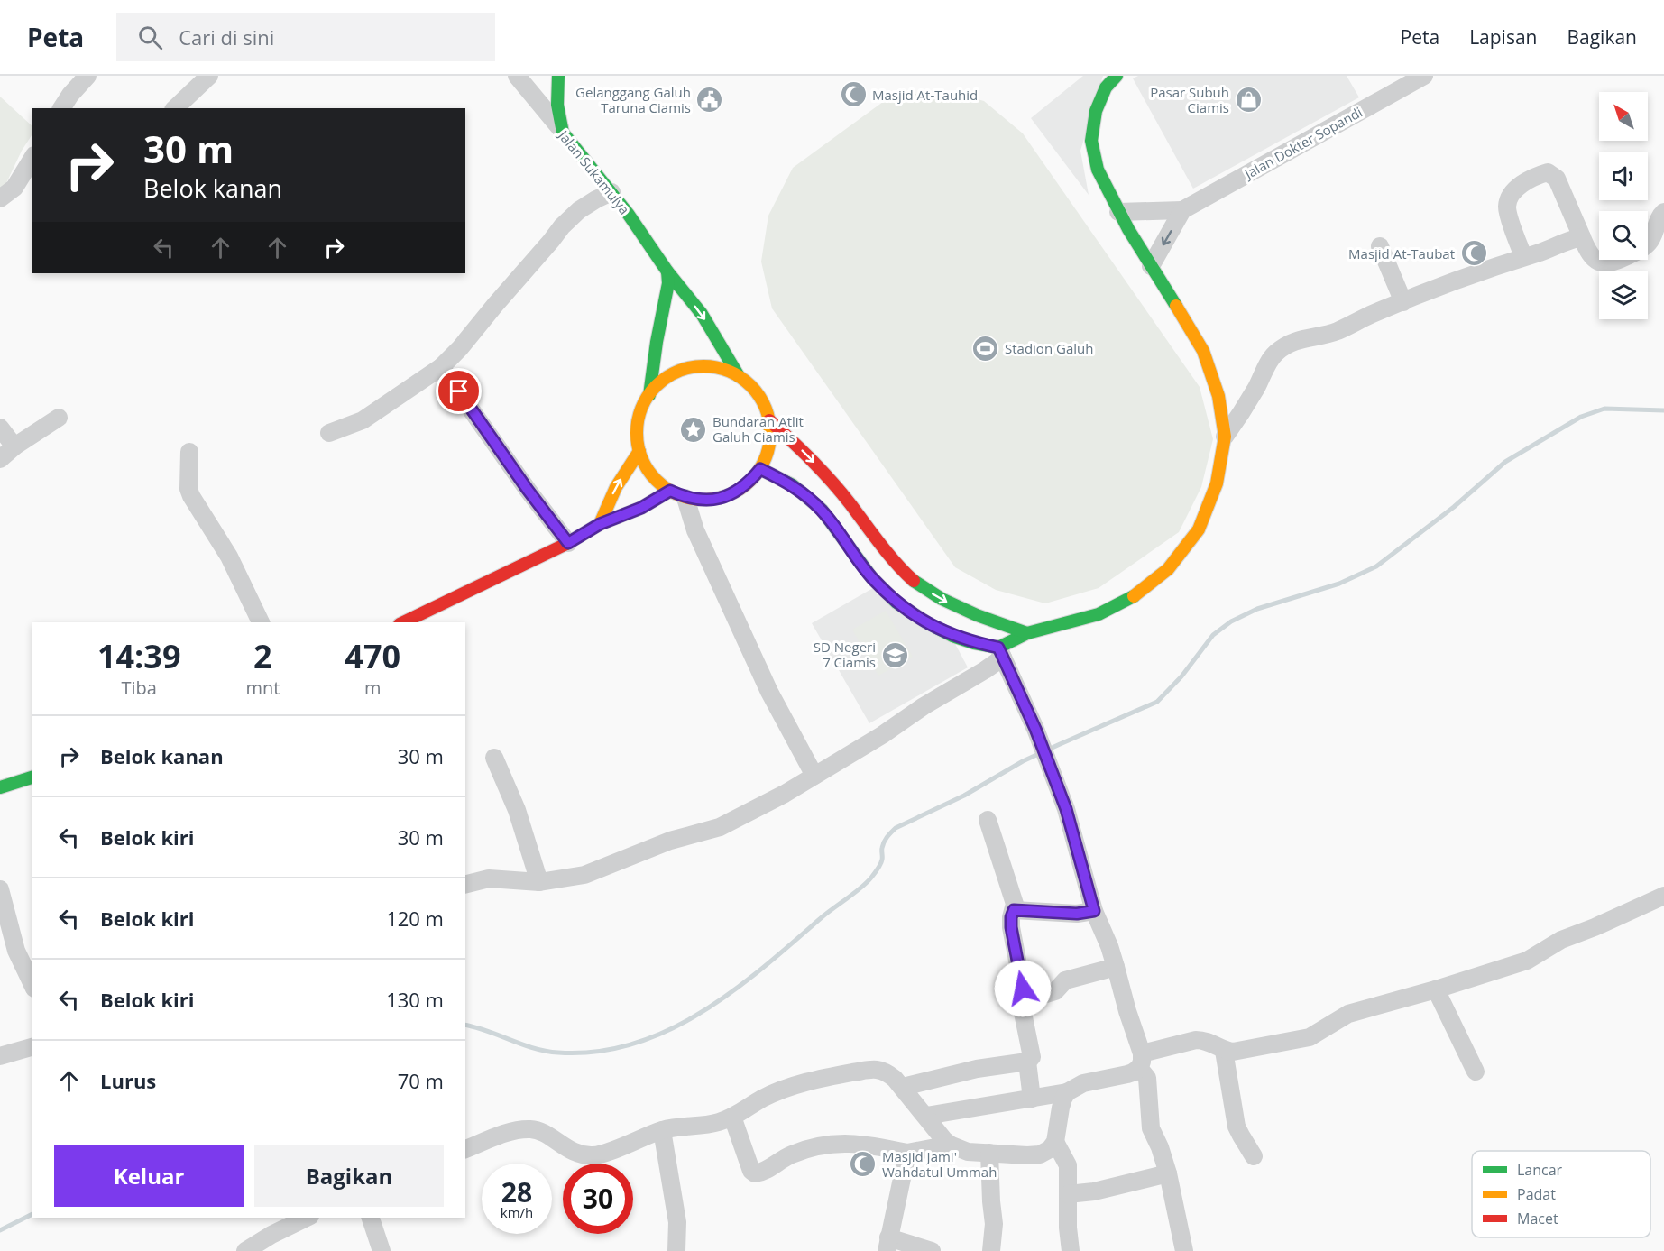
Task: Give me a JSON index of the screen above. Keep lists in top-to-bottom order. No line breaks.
{"streets":{"street":["Jalan Dokter Sopandi","Jalan Sukamulya"]},"places":{"mosque":["Masjid At-Tauhid","Masjid At-Taubat","Masjid Jami' Wahdatul Ummah"],"public building":["Gelanggang Galuh Taruna Ciamis"],"shop":["Pasar Subuh Ciamis"],"sports":["Stadion Galuh"],"place":["Bundaran Atlit Galuh Ciamis"],"school or university":["SD Negeri 7 Ciamis"]},"legend":["Lancar","Padat","Macet"],"north":"top left","page":{"header":"Peta","search":"Cari di sini","nav":["Peta","Lapisan","Bagikan"],"turn":["30 m","Belok kanan"],"eta":["14:39","Tiba","2","mnt","470","m"],"list":[{"name":"Belok kanan","value":"30 m"},{"name":"Belok kiri","value":"30 m"},{"name":"Belok kiri","value":"120 m"},{"name":"Belok kiri","value":"130 m"},{"name":"Lurus","value":"70 m"}],"buttons":["Keluar","Bagikan"],"speed":"28 km/h","limit":"30"}}
